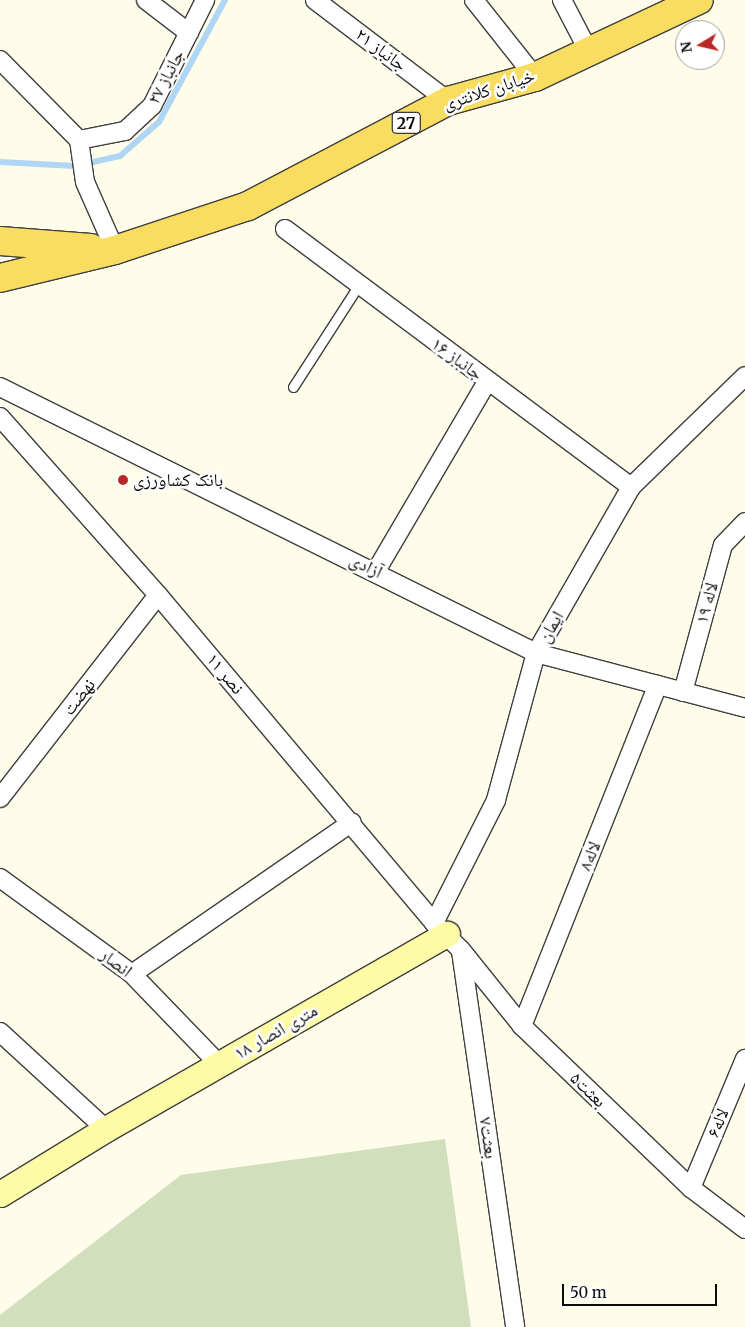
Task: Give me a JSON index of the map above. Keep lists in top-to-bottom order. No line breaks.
{"streets":{"main road":["خیابان کلانتری","27"],"street":["جانباز ۲۱","جانباز ۲۷","جانباز ۱۶","آزادی","لاله ۱۹","ایمان","نصر ۱۱","نهضت","لاله۸","انصار","۱۸ متری انصار","بعثت۵","لاله۶","بعثت۷"]},"crossings":[["جانباز ۲۱","خیابان کلانتری"],["جانباز ۱۶","ایمان"],["آزادی","لاله ۱۹"],["آزادی","ایمان"],["آزادی","لاله۸"],["ایمان","نصر ۱۱"],["ایمان","۱۸ متری انصار"],["ایمان","بعثت۵"],["ایمان","بعثت۷"],["نصر ۱۱","نهضت"],["نصر ۱۱","۱۸ متری انصار"],["نصر ۱۱","بعثت۵"],["نصر ۱۱","بعثت۷"],["لاله۸","بعثت۵"],["انصار","۱۸ متری انصار"],["۱۸ متری انصار","بعثت۵"],["۱۸ متری انصار","بعثت۷"],["بعثت۵","لاله۶"],["بعثت۵","بعثت۷"]],"places":["بانک کشاورزی"],"scale_bar":"50 m","north":"left"}
